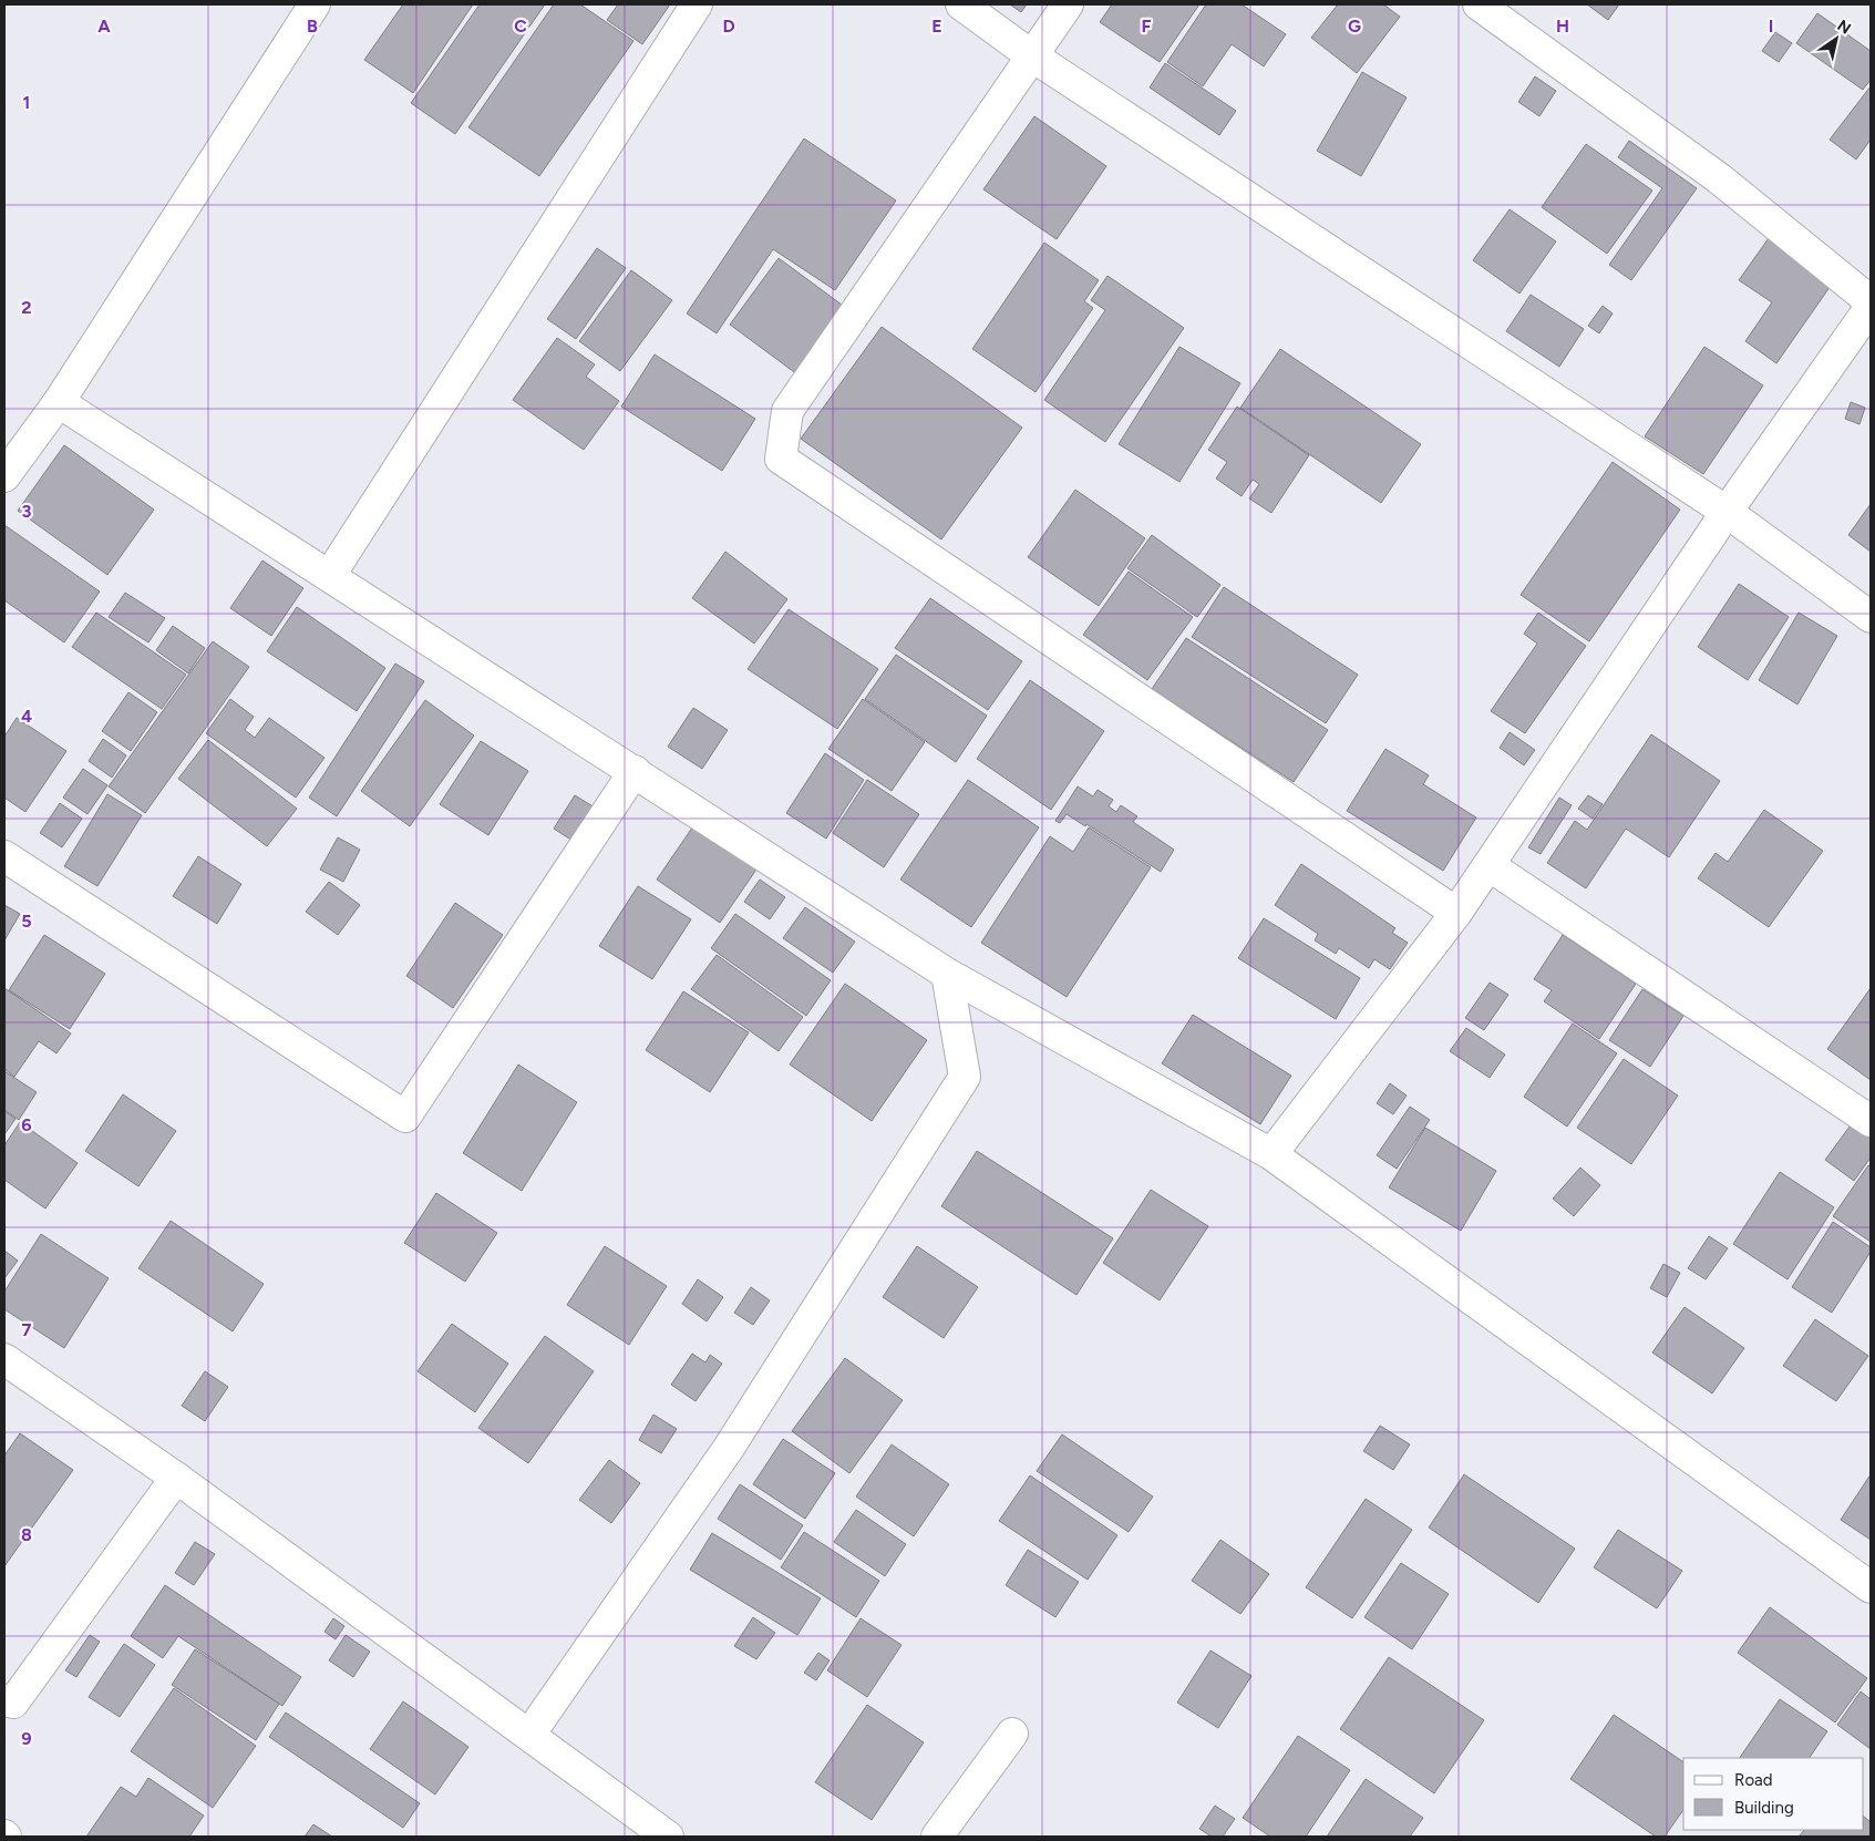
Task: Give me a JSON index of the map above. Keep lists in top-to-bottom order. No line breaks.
{"legend":["Road","Building"],"north":"top right","grid":{"columns":["A","B","C","D","E","F","G","H","I"],"rows":["1","2","3","4","5","6","7","8","9"]}}
